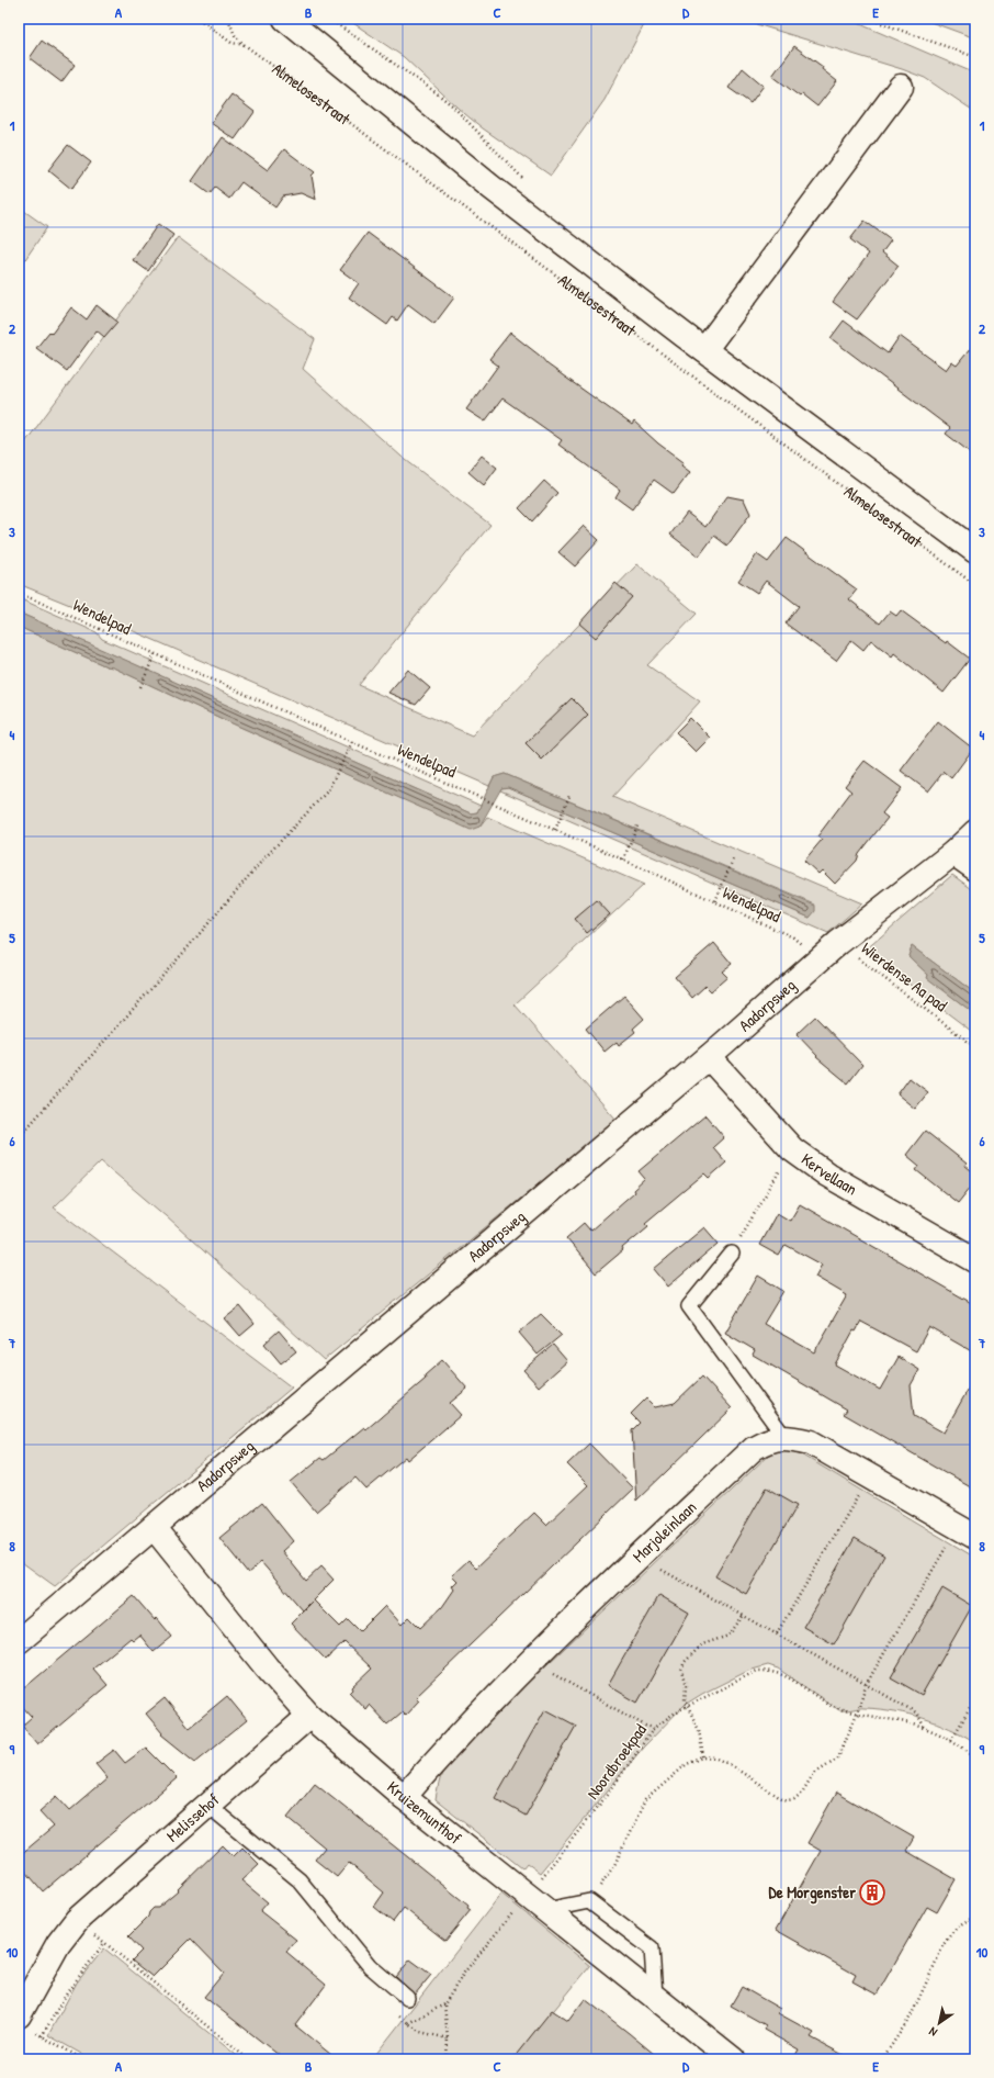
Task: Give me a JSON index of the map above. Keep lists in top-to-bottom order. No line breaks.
{"streets":{"street":["Almelosestraat","Aadorpsweg","Kervellaan","Marjoleinlaan","Kruizemunthof","Melissehof"],"path":["Wendelpad","Wierdense Aa pad","Noordbroekpad"]},"crossings":[["Wendelpad","Aadorpsweg"],["Wierdense Aa pad","Aadorpsweg"],["Aadorpsweg","Kervellaan"],["Aadorpsweg","Kruizemunthof"],["Marjoleinlaan","Kruizemunthof"],["Noordbroekpad","Kruizemunthof"],["Kruizemunthof","Melissehof"]],"places":{"building":["De Morgenster"]},"north":"bottom left","grid":{"columns":["A","B","C","D","E"],"rows":["1","2","3","4","5","6","7","8","9","10"]}}
